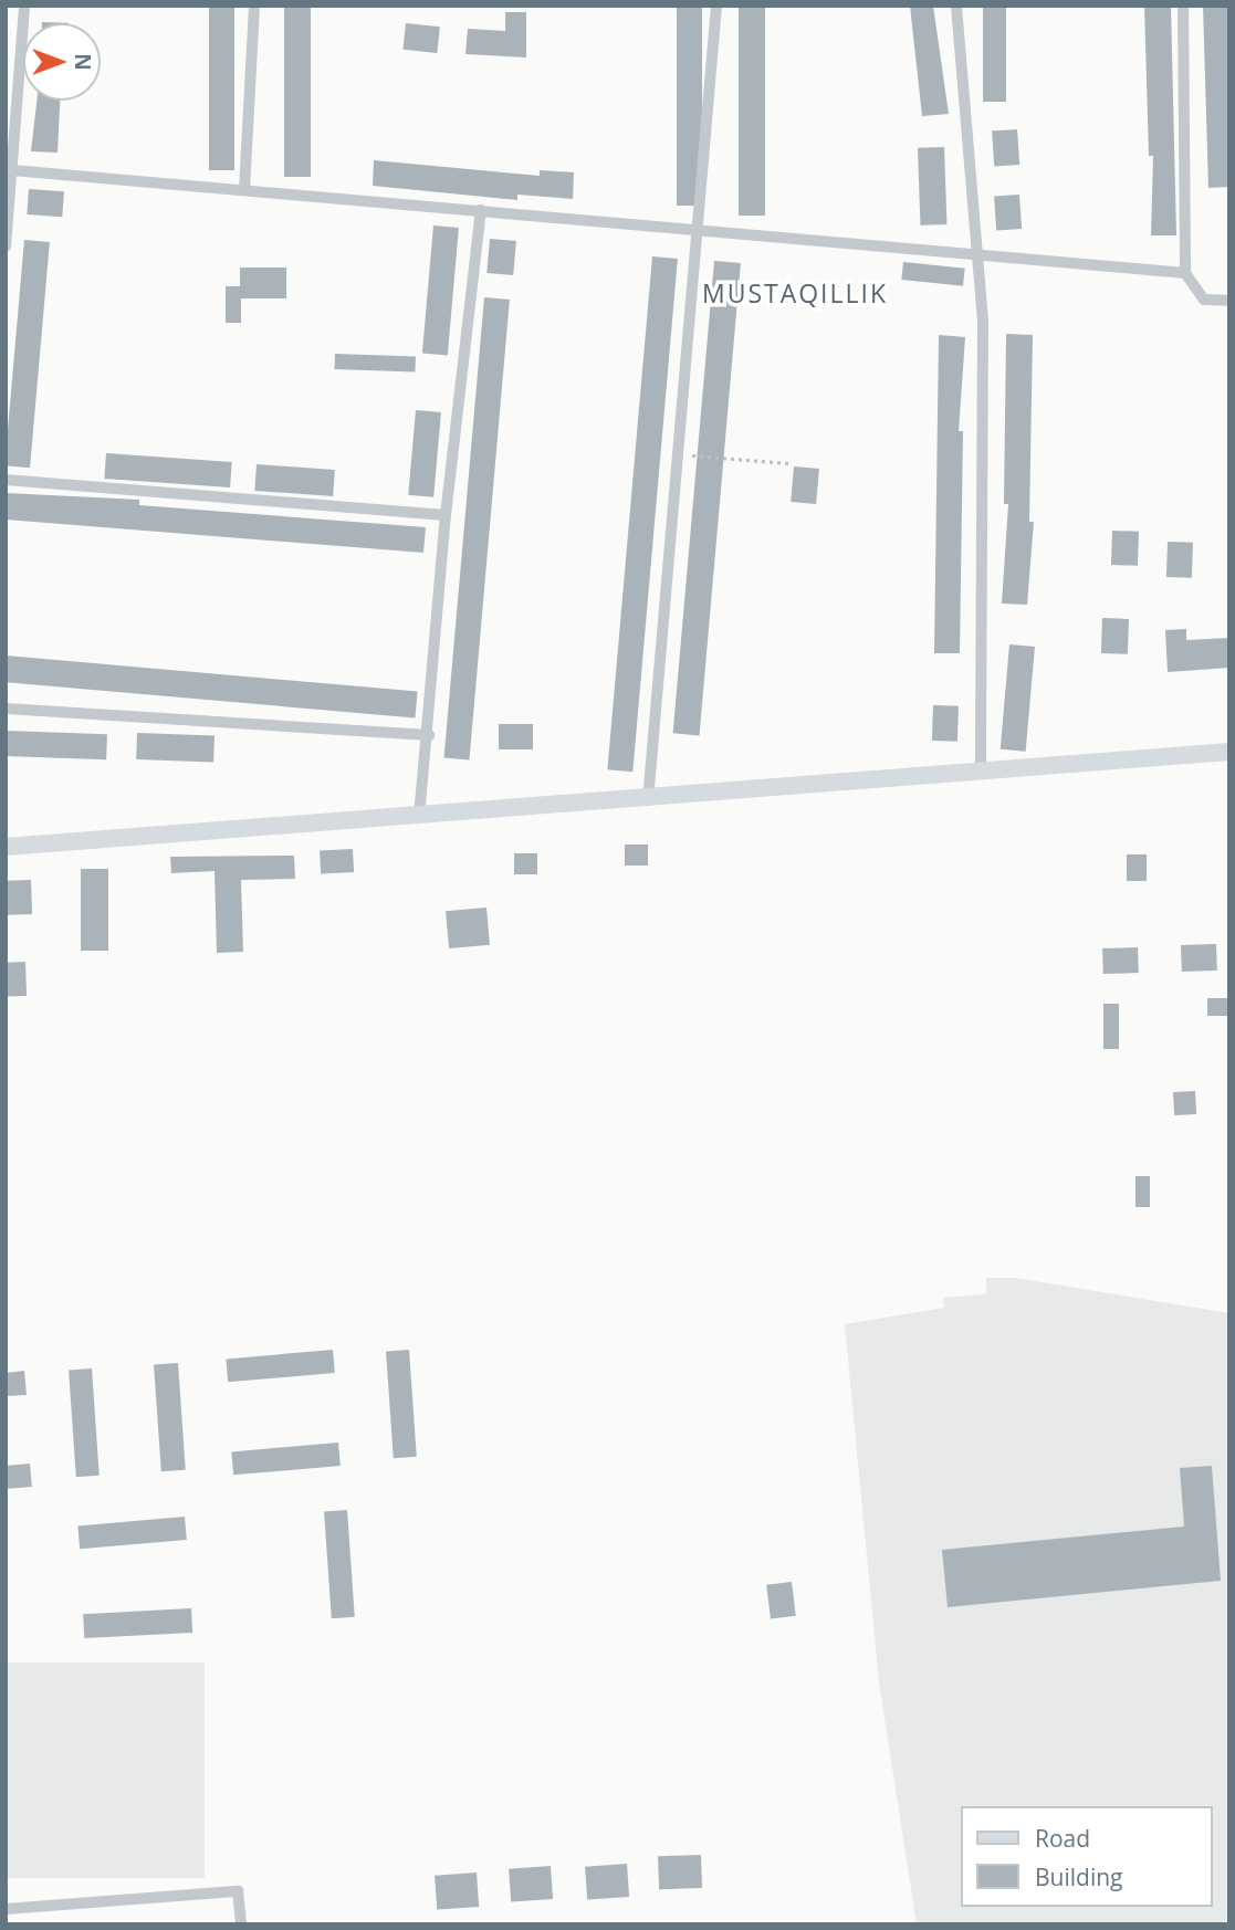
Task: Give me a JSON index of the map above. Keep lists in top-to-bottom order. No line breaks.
{"districts":["MUSTAQILLIK"],"legend":["Road","Building"],"north":"right"}
